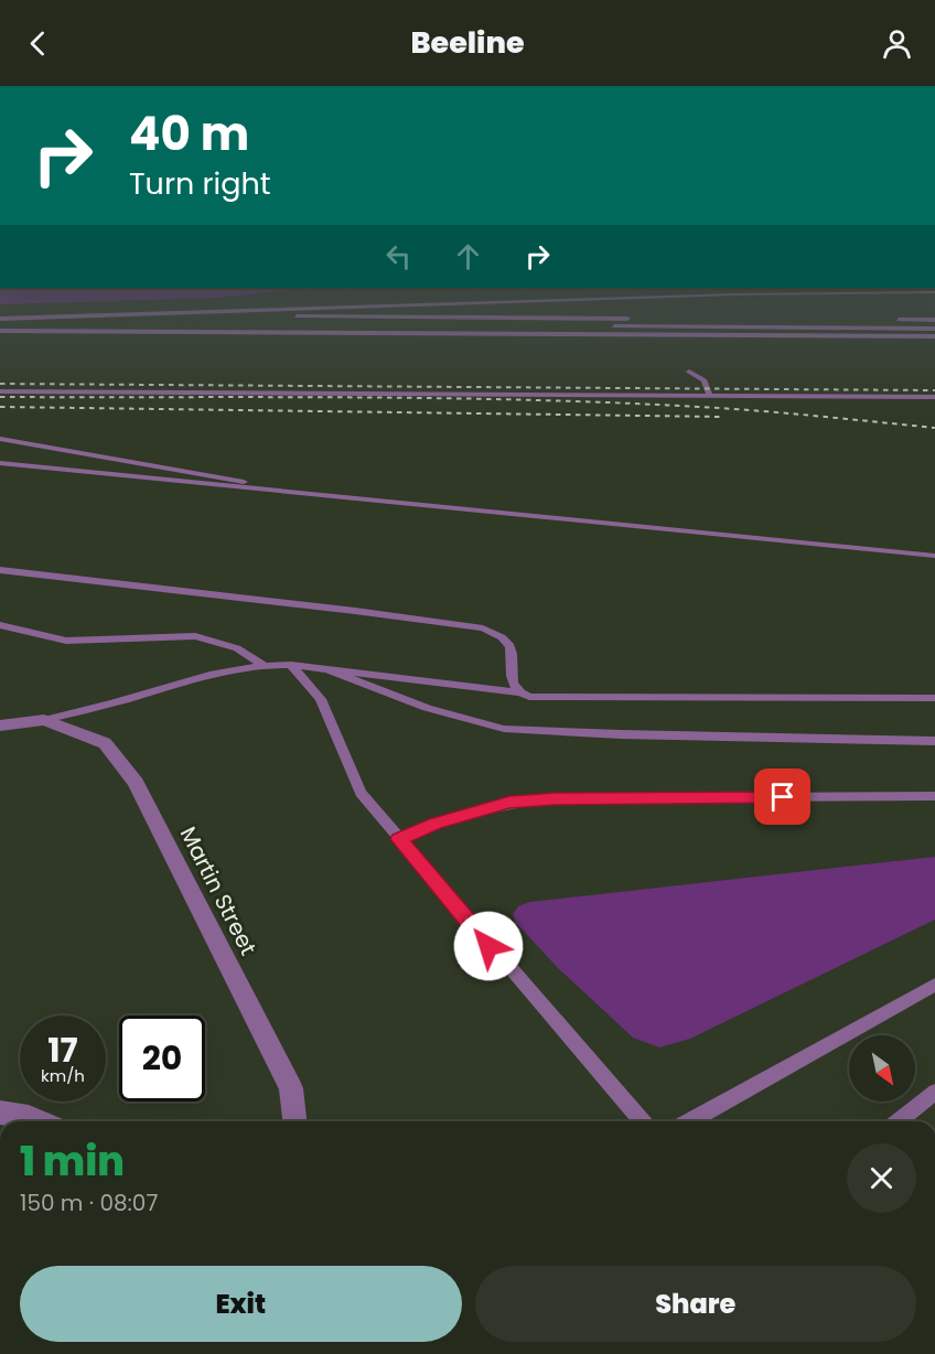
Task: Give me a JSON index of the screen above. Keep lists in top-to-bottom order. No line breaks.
{"streets":{"street":["Martin Street"]},"north":"bottom right","page":{"header":"Beeline","turn":["40 m","Turn right"],"speed":"17 km/h","limit":"20","heading":["1 min","150 m · 08:07"],"buttons":["Exit","Share"]}}
